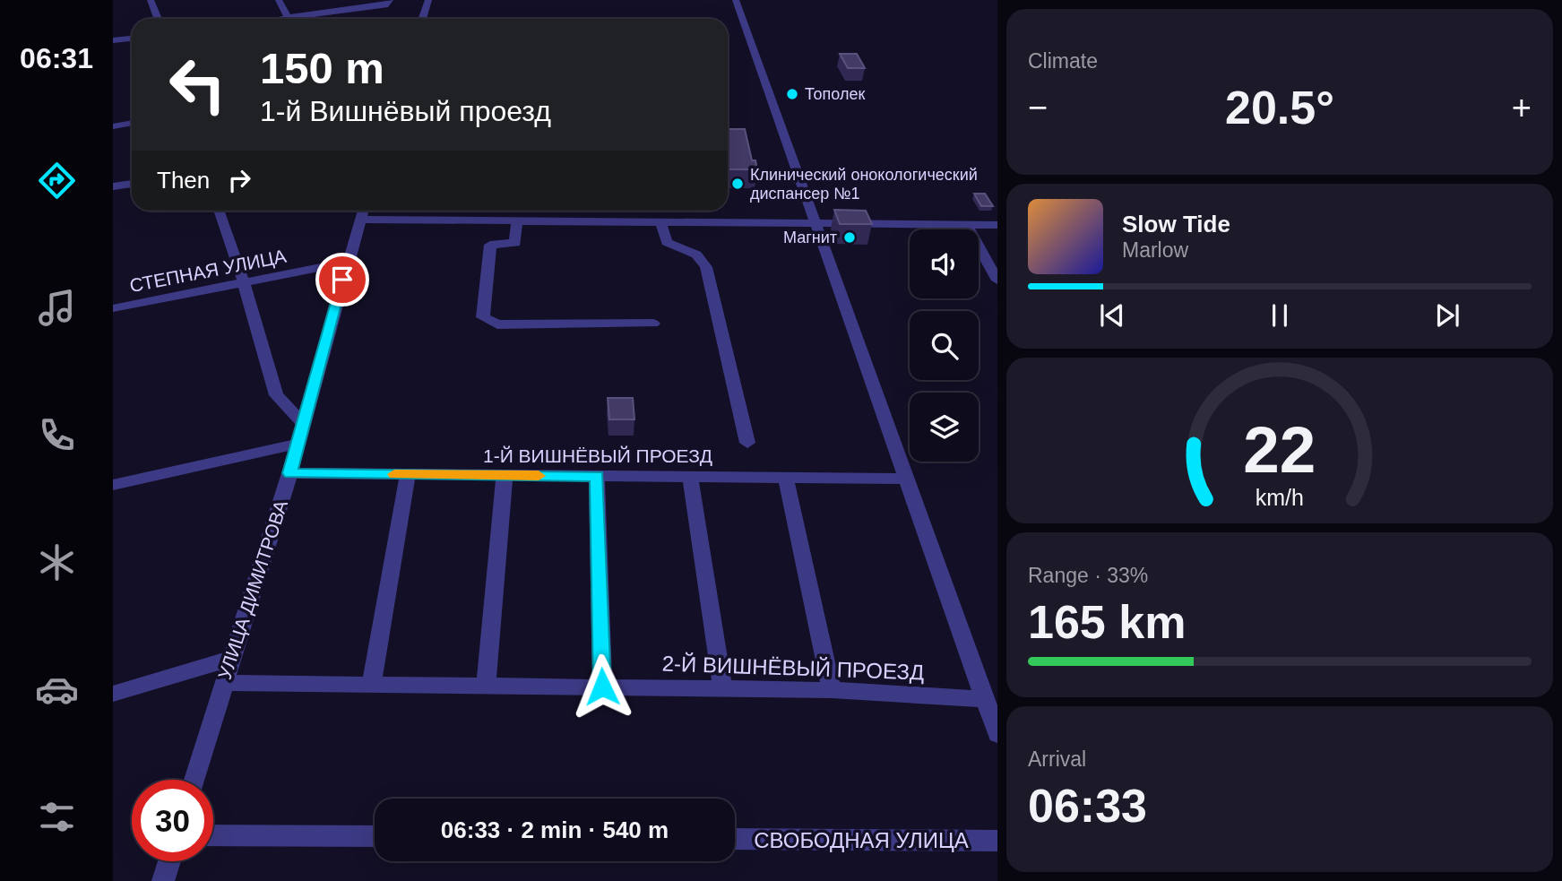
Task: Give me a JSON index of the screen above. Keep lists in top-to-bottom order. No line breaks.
{"streets":{"street":["СТЕПНАЯ УЛИЦА","1-Й ВИШНЁВЫЙ ПРОЕЗД","УЛИЦА ДИМИТРОВА","2-Й ВИШНЁВЫЙ ПРОЕЗД","СВОБОДНАЯ УЛИЦА"]},"crossings":[["СТЕПНАЯ УЛИЦА","УЛИЦА ДИМИТРОВА"],["1-Й ВИШНЁВЫЙ ПРОЕЗД","УЛИЦА ДИМИТРОВА"],["УЛИЦА ДИМИТРОВА","2-Й ВИШНЁВЫЙ ПРОЕЗД"]],"places":["Тополек","Клинический онокологический диспансер №1","Магнит"],"page":{"tabs":"06:31","tile":["Climate",["Range · 33%","165 km"],["Arrival","06:33"]],"turn":["150 m","1-й Вишнёвый проезд"],"heat":["−","20.5°","+"],"then":"Then","song":["Slow Tide","Marlow"],"limit":"30","trip":"06:33 · 2 min · 540 m","gauge":["22","km/h"]}}
